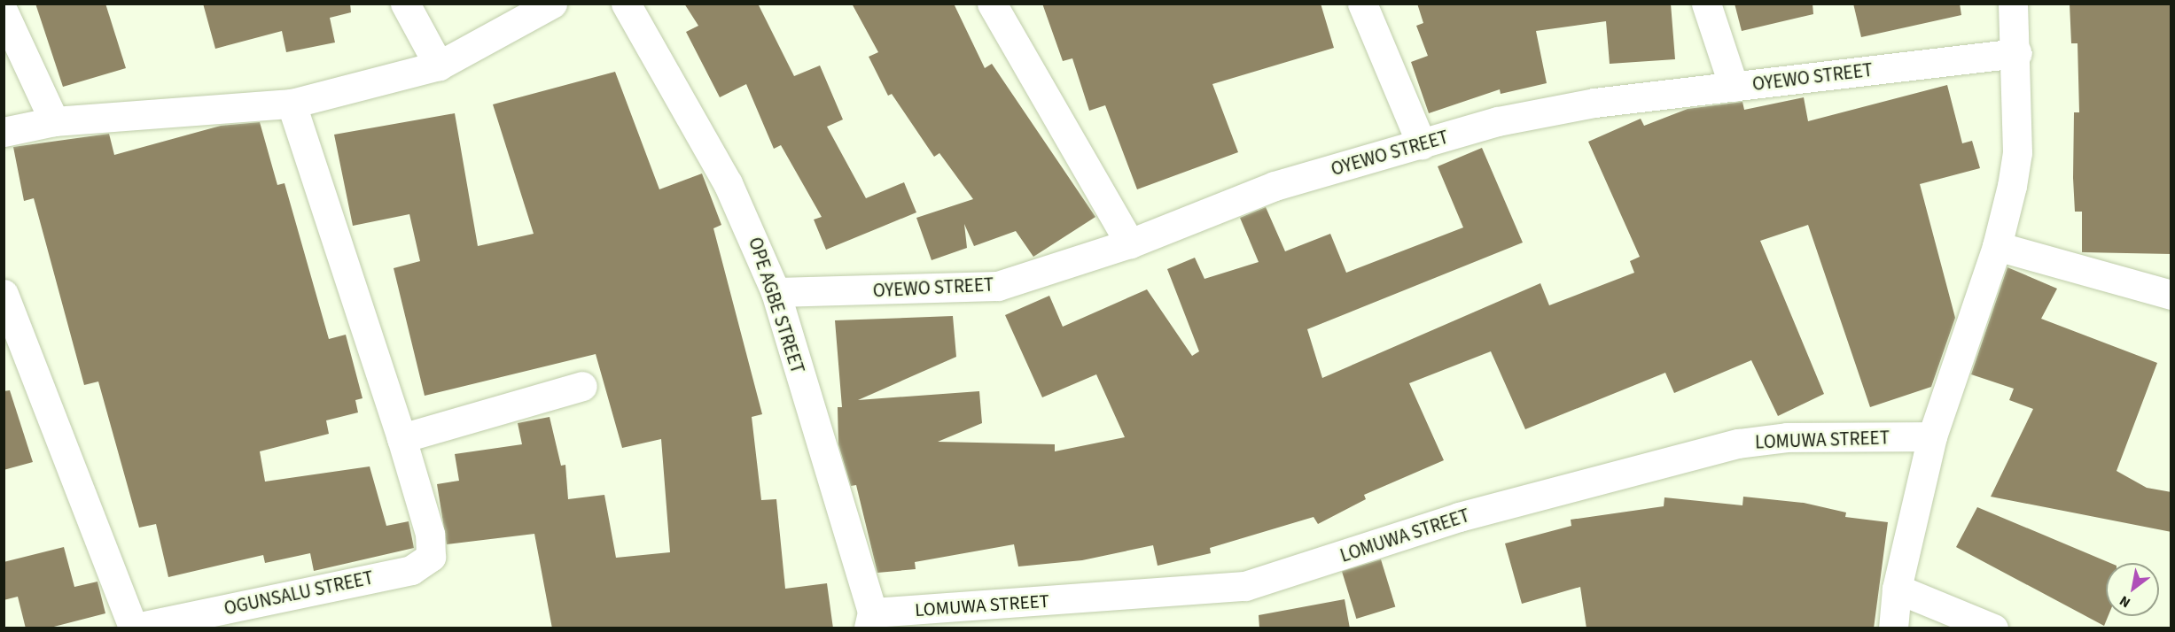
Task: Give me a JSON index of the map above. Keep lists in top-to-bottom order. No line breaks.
{"streets":{"street":["OYEWO STREET","OPE AGBE STREET","LOMUWA STREET","OGUNSALU STREET"]},"crossings":[["OYEWO STREET","OPE AGBE STREET"],["OPE AGBE STREET","LOMUWA STREET"]],"north":"bottom left"}
